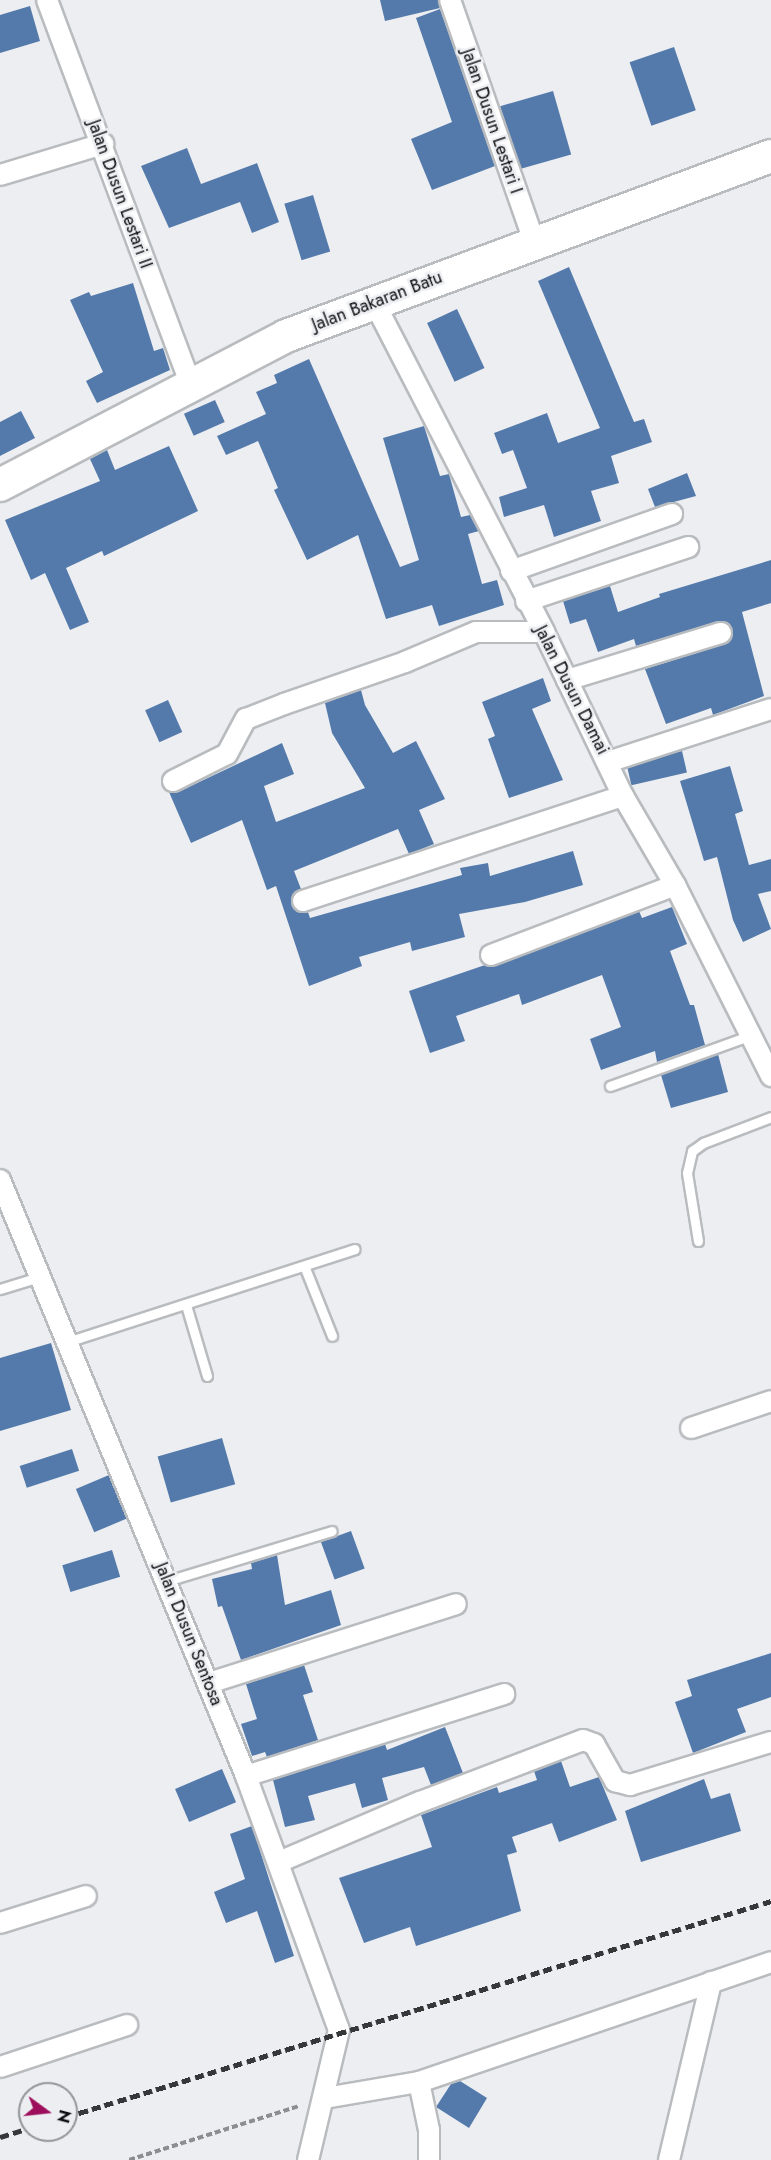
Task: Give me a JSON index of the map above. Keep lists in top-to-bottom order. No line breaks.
{"streets":{"highway":["Jalan Bakaran Batu"],"street":["Jalan Dusun Lestari I","Jalan Dusun Lestari II","Jalan Dusun Damai","Jalan Dusun Sentosa"]},"crossings":[["Jalan Dusun Lestari I","Jalan Bakaran Batu"],["Jalan Dusun Lestari II","Jalan Bakaran Batu"],["Jalan Bakaran Batu","Jalan Dusun Damai"]],"north":"right"}
